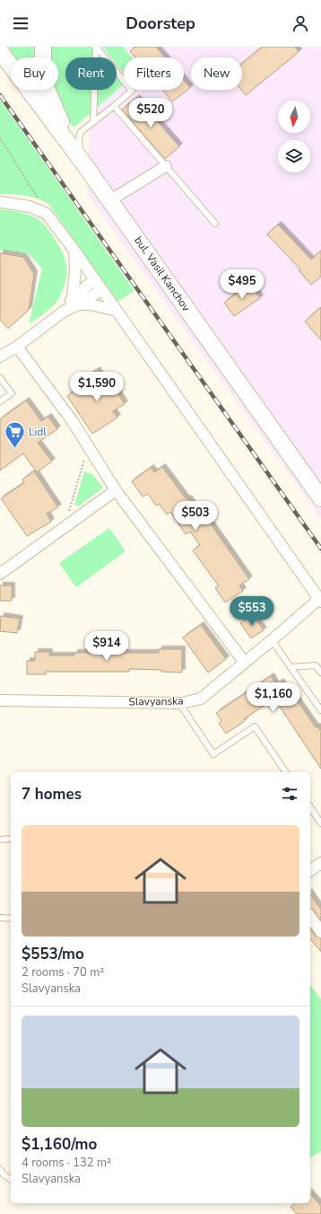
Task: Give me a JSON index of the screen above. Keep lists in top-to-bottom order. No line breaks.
{"streets":{"main road":["bul. Vasil Kanchov"],"street":["Slavyanska"]},"places":{"supermarket":["Lidl"]},"north":"bottom","page":{"header":"Doorstep","chip":["Buy","Rent","Filters","New"],"price":["$520","$495","$1,590","$503","$553","$914","$1,160"],"heading":"7 homes","list":[{"name":"$553/mo","note":"2 rooms · 70 m² · Slavyanska"},{"name":"$1,160/mo","note":"4 rooms · 132 m² · Slavyanska"}]}}
